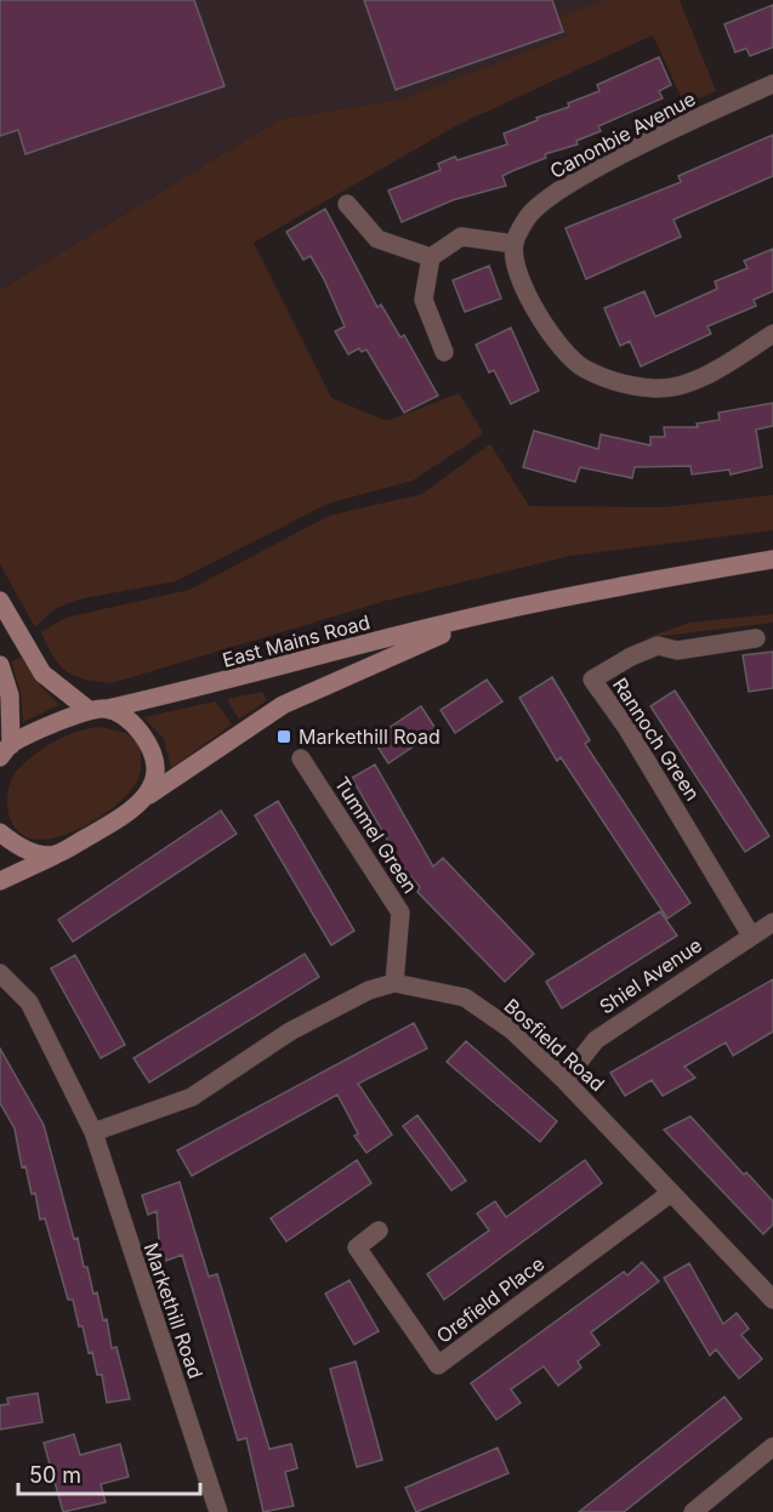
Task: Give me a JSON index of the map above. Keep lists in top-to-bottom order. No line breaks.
{"streets":{"main road":["East Mains Road"],"street":["Canonbie Avenue","Rannoch Green","Tummel Green","Shiel Avenue","Bosfield Road","Orefield Place","Markethill Road"]},"crossings":[["Rannoch Green","Shiel Avenue"],["Tummel Green","Bosfield Road"],["Shiel Avenue","Bosfield Road"],["Bosfield Road","Orefield Place"]],"places":{"transit":["Markethill Road"]},"scale_bar":"50 m"}
